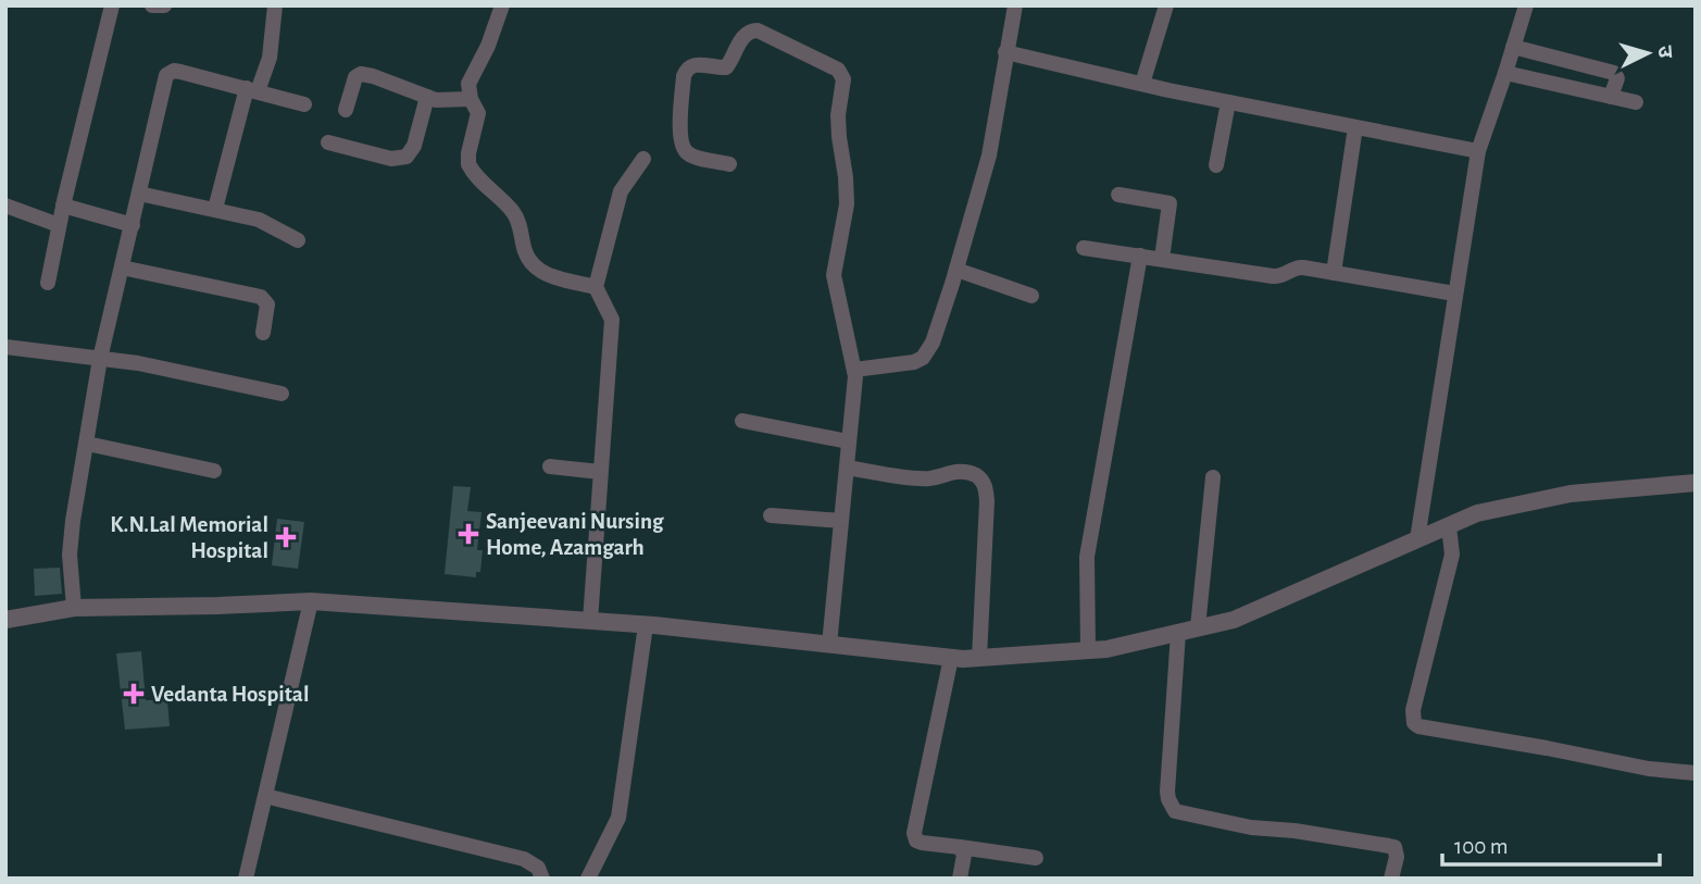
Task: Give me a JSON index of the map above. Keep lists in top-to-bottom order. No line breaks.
{"places":{"health":["Sanjeevani Nursing Home, Azamgarh","K.N.Lal Memorial Hospital","Vedanta Hospital"]},"scale_bar":"100 m","north":"right"}
